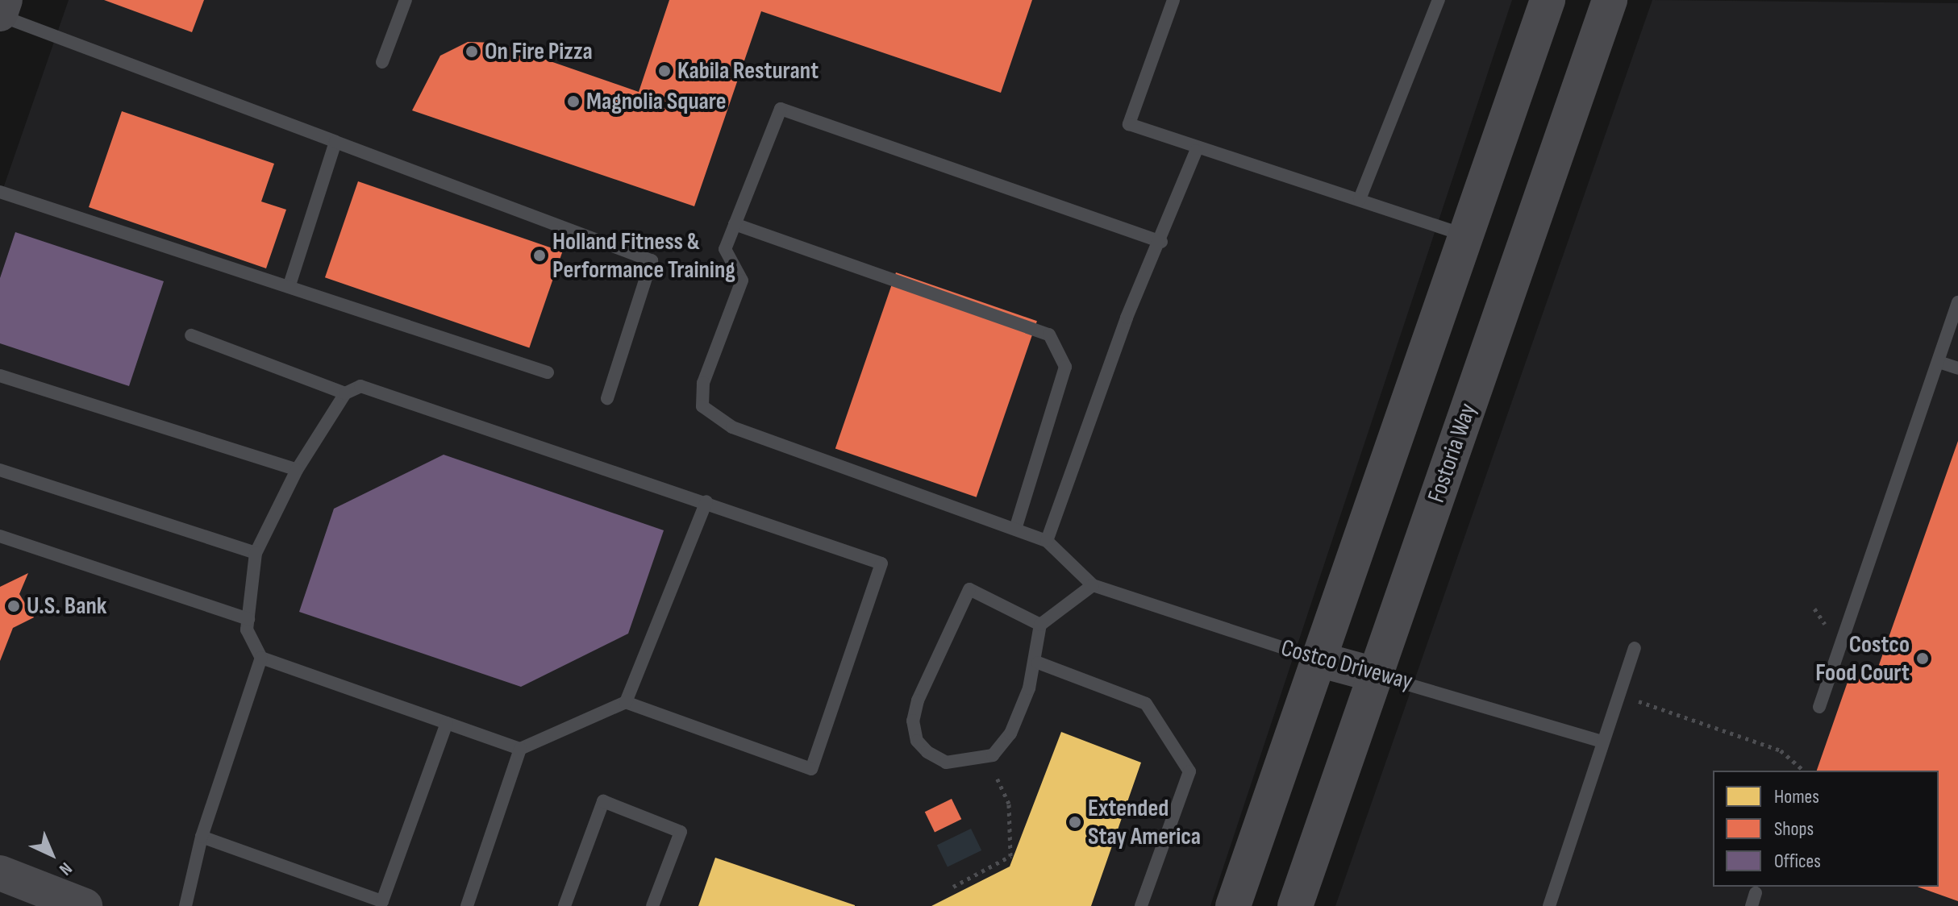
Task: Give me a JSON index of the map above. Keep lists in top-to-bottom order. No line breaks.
{"streets":{"street":["Fostoria Way","Costco Driveway"]},"crossings":[["Fostoria Way","Costco Driveway"]],"places":["On Fire Pizza","Kabila Resturant","Magnolia Square","Holland Fitness & Performance Training","U.S. Bank","Costco Food Court","Extended Stay America"],"legend":["Homes","Shops","Offices"],"north":"bottom right"}
